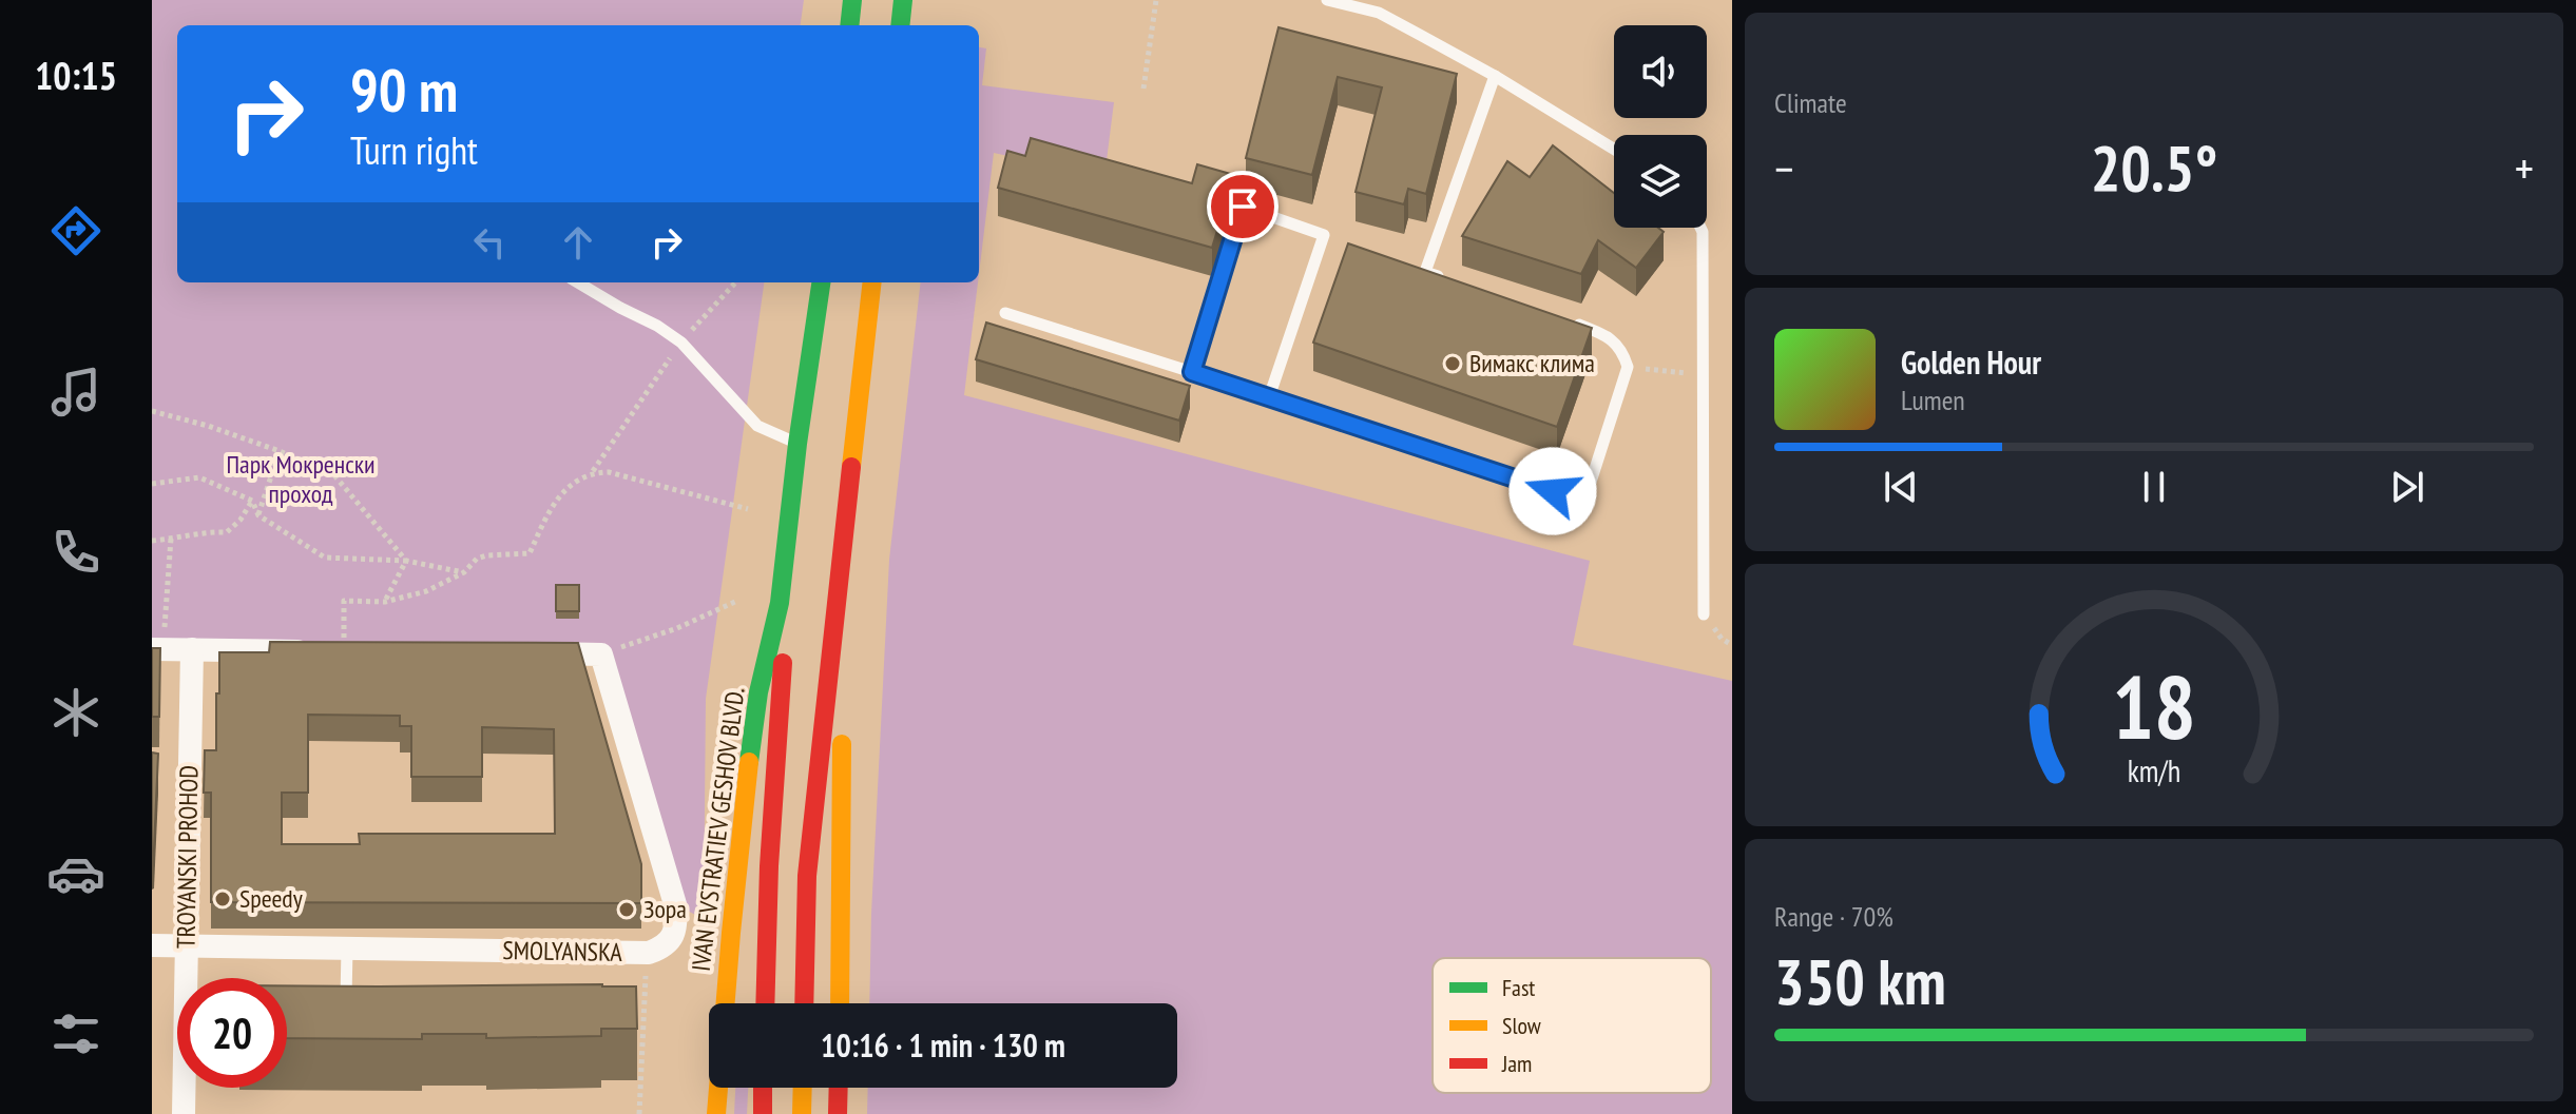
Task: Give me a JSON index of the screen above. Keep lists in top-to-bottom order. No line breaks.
{"streets":{"main road":["IVAN EVSTRATIEV GESHOV BLVD."],"street":["TROYANSKI PROHOD","SMOLYANSKA"]},"crossings":[["TROYANSKI PROHOD","SMOLYANSKA"]],"parks":["Парк Мокренски проход"],"places":["Вимакс клима","Speedy","Зора"],"legend":["Fast","Slow","Jam"],"page":{"tabs":"10:15","tile":["Climate",["Range · 70%","350 km"]],"turn":["90 m","Turn right"],"heat":["−","20.5°","+"],"song":["Golden Hour","Lumen"],"limit":"20","trip":"10:16 · 1 min · 130 m","gauge":["18","km/h"]}}
